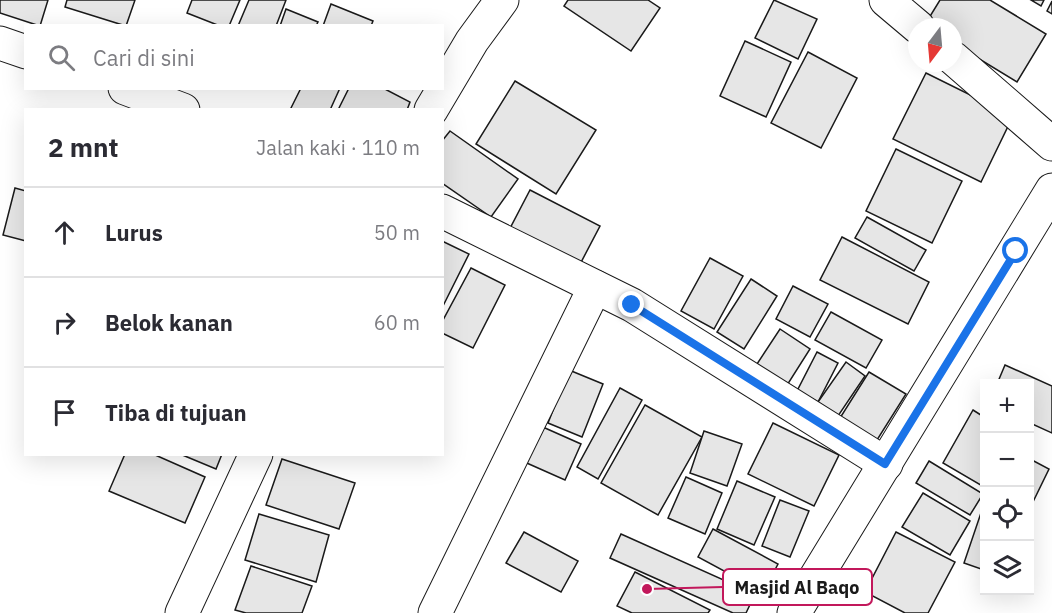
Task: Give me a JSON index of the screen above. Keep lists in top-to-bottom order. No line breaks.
{"places":["Masjid Al Baqo"],"north":"bottom","page":{"search":"Cari di sini","heading":["2 mnt","Jalan kaki · 110 m"],"list":[["Lurus","50 m"],["Belok kanan","60 m"],"Tiba di tujuan"],"map_buttons":["+","−"]}}
